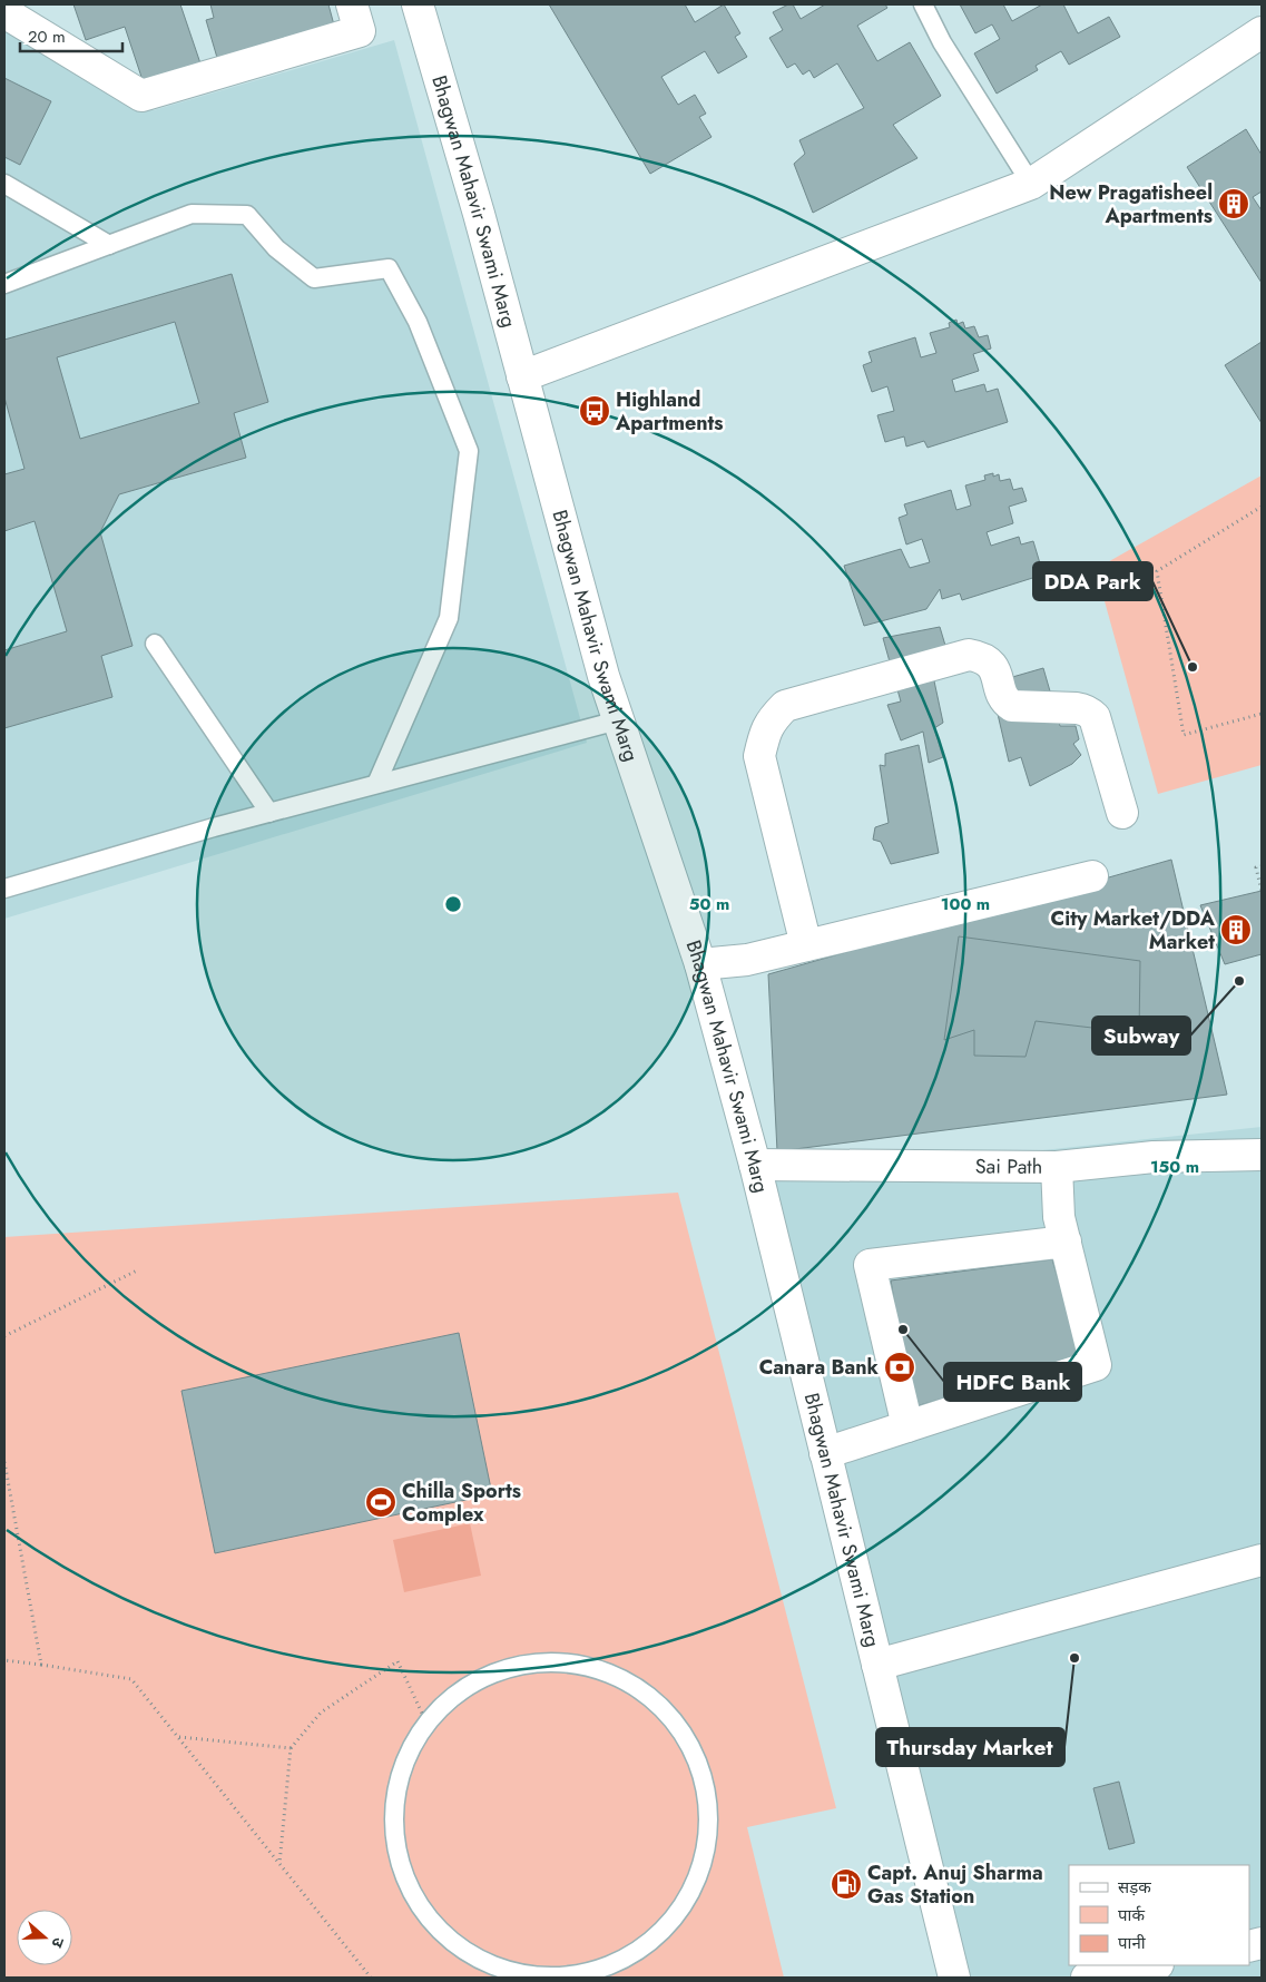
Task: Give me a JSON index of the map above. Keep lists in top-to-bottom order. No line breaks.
{"streets":{"street":["Bhagwan Mahavir Swami Marg","Sai Path"]},"crossings":[["Bhagwan Mahavir Swami Marg","Sai Path"]],"places":{"building":["New Pragatisheel Apartments","City Market/DDA Market"],"bus stop":["Highland Apartments"],"other":["DDA Park","Subway","HDFC Bank","Thursday Market"],"bank":["Canara Bank"],"sports":["Chilla Sports Complex"],"fuel station":["Capt. Anuj Sharma Gas Station"]},"legend":["सड़क","पार्क","पानी"],"scale_bar":"20 m","north":"right","rings":["50 m","100 m","150 m"]}
